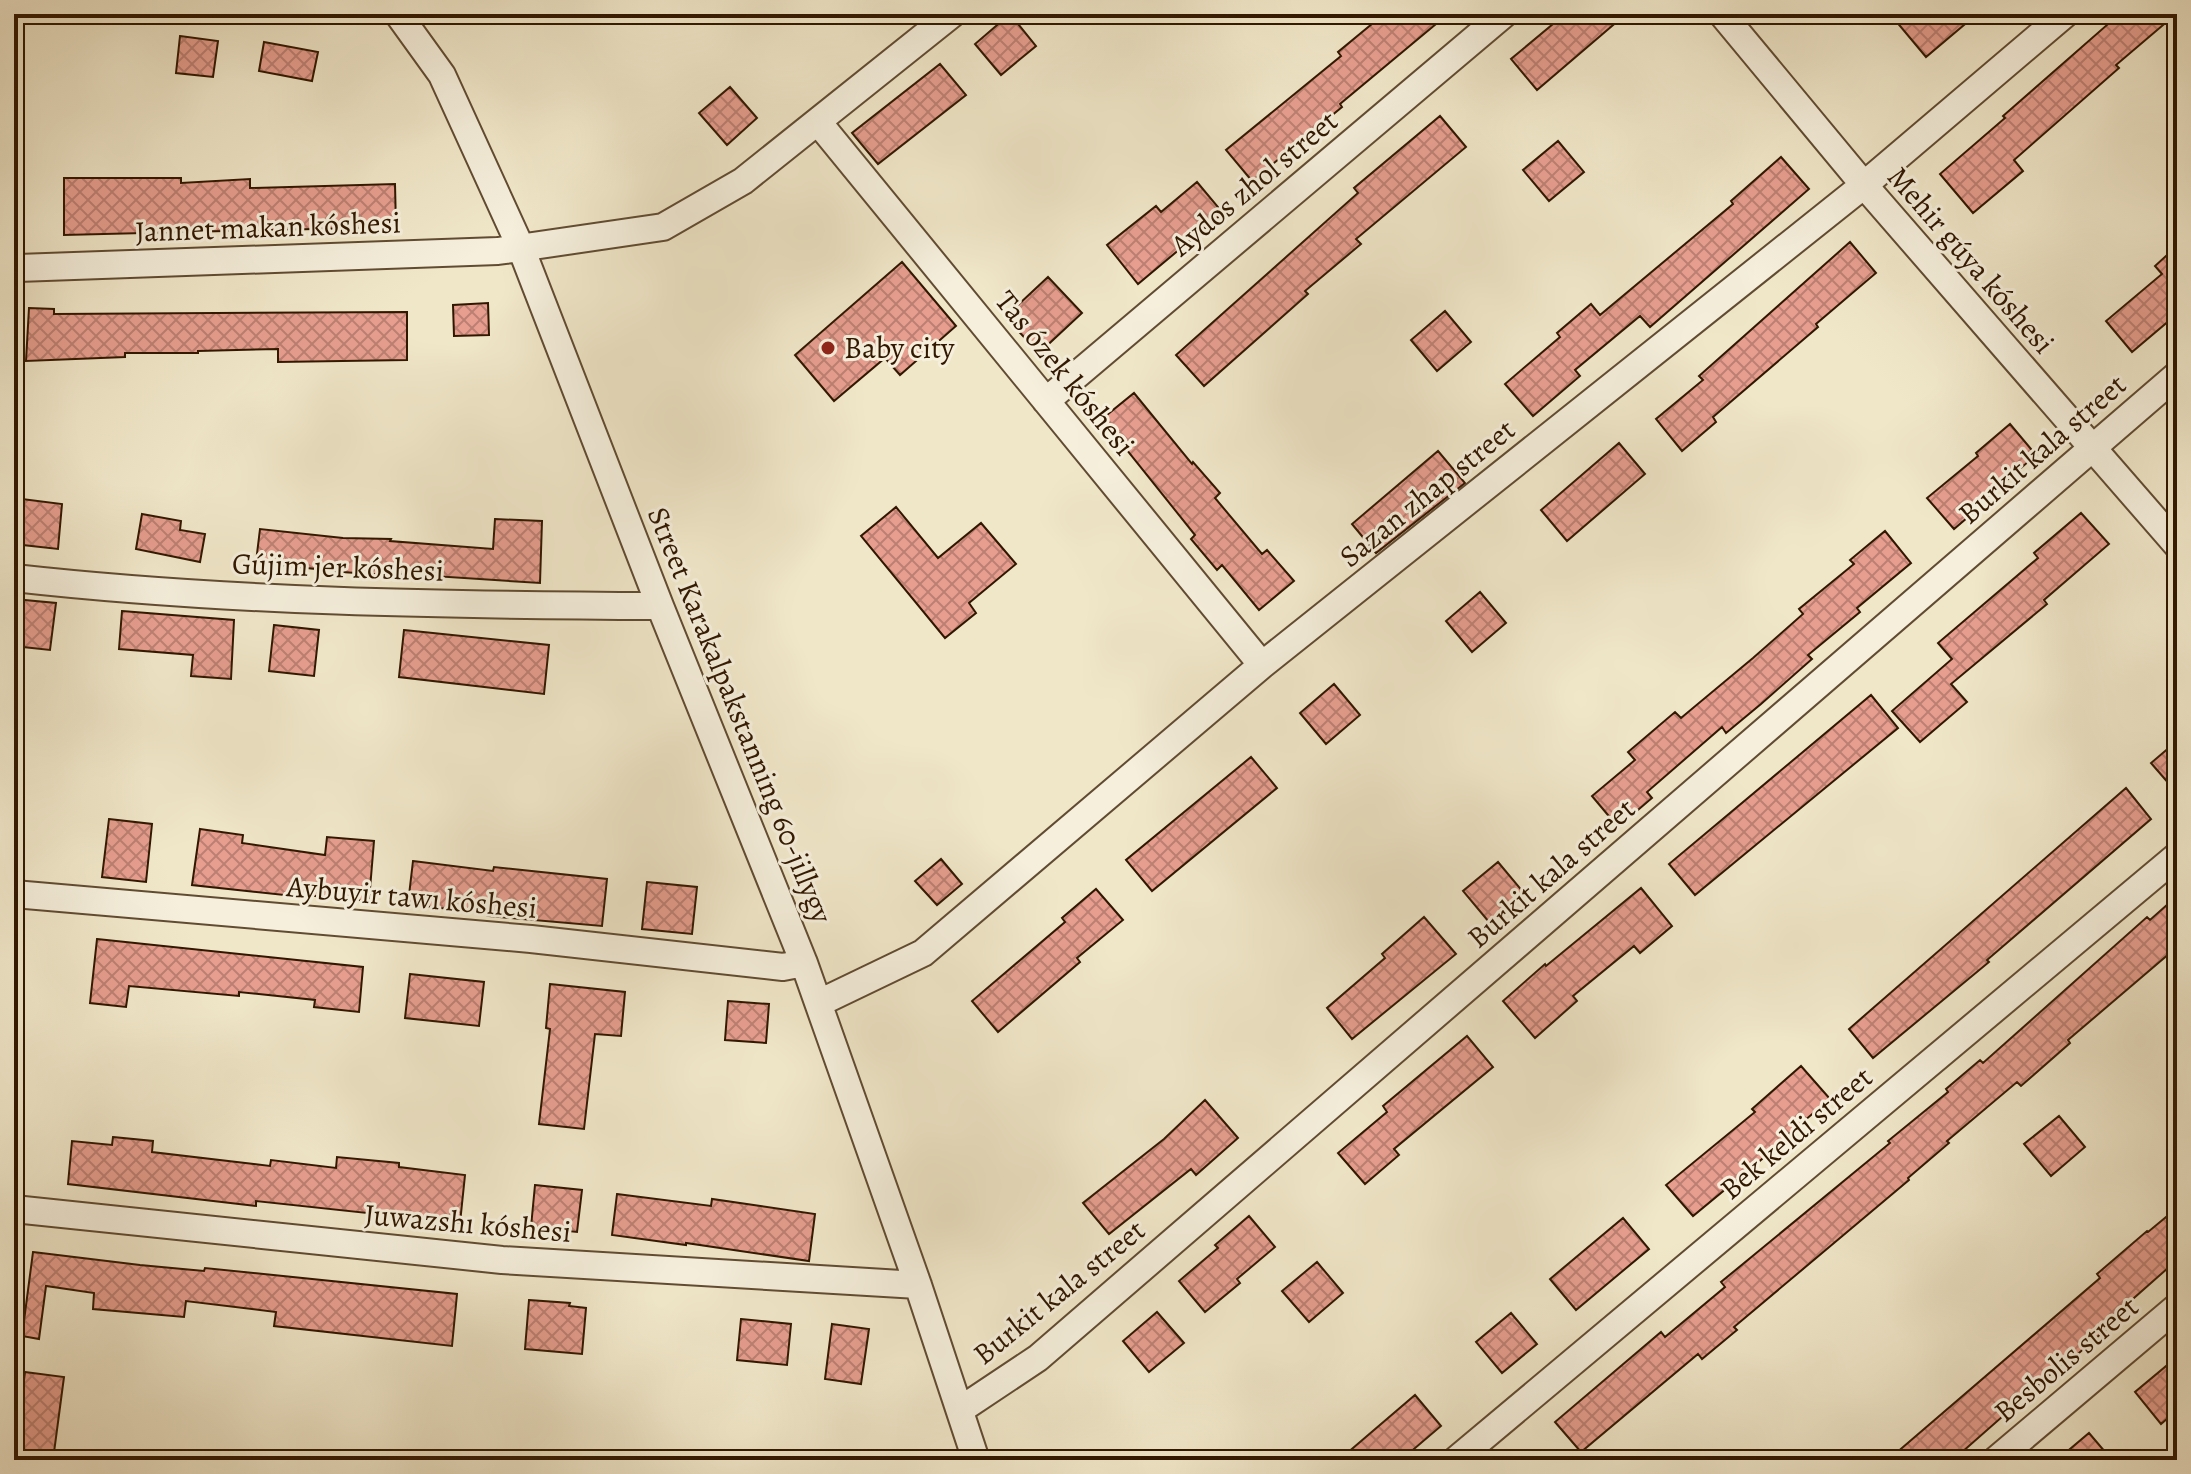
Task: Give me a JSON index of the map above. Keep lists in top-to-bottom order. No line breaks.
{"streets":{"street":["Aydos zhol street","Jannet makan kóshesi","Mehir gúyа kóshesi","Tas ózek kóshesi","Burkit kala street","Sazan zhap street","Gújim jer kóshesi","Street Karakalpakstanning 60-jillygy","Aybuyir tawı kóshesi","Bek keldi street","Juwazshı kóshesi","Besbolis street"]},"crossings":[["Aydos zhol street","Tas ózek kóshesi"],["Jannet makan kóshesi","Street Karakalpakstanning 60-jillygy"],["Mehir gúyа kóshesi","Burkit kala street"],["Mehir gúyа kóshesi","Sazan zhap street"],["Tas ózek kóshesi","Sazan zhap street"],["Burkit kala street","Street Karakalpakstanning 60-jillygy"],["Sazan zhap street","Street Karakalpakstanning 60-jillygy"],["Gújim jer kóshesi","Street Karakalpakstanning 60-jillygy"],["Street Karakalpakstanning 60-jillygy","Aybuyir tawı kóshesi"],["Street Karakalpakstanning 60-jillygy","Juwazshı kóshesi"]],"places":["Baby city"]}
